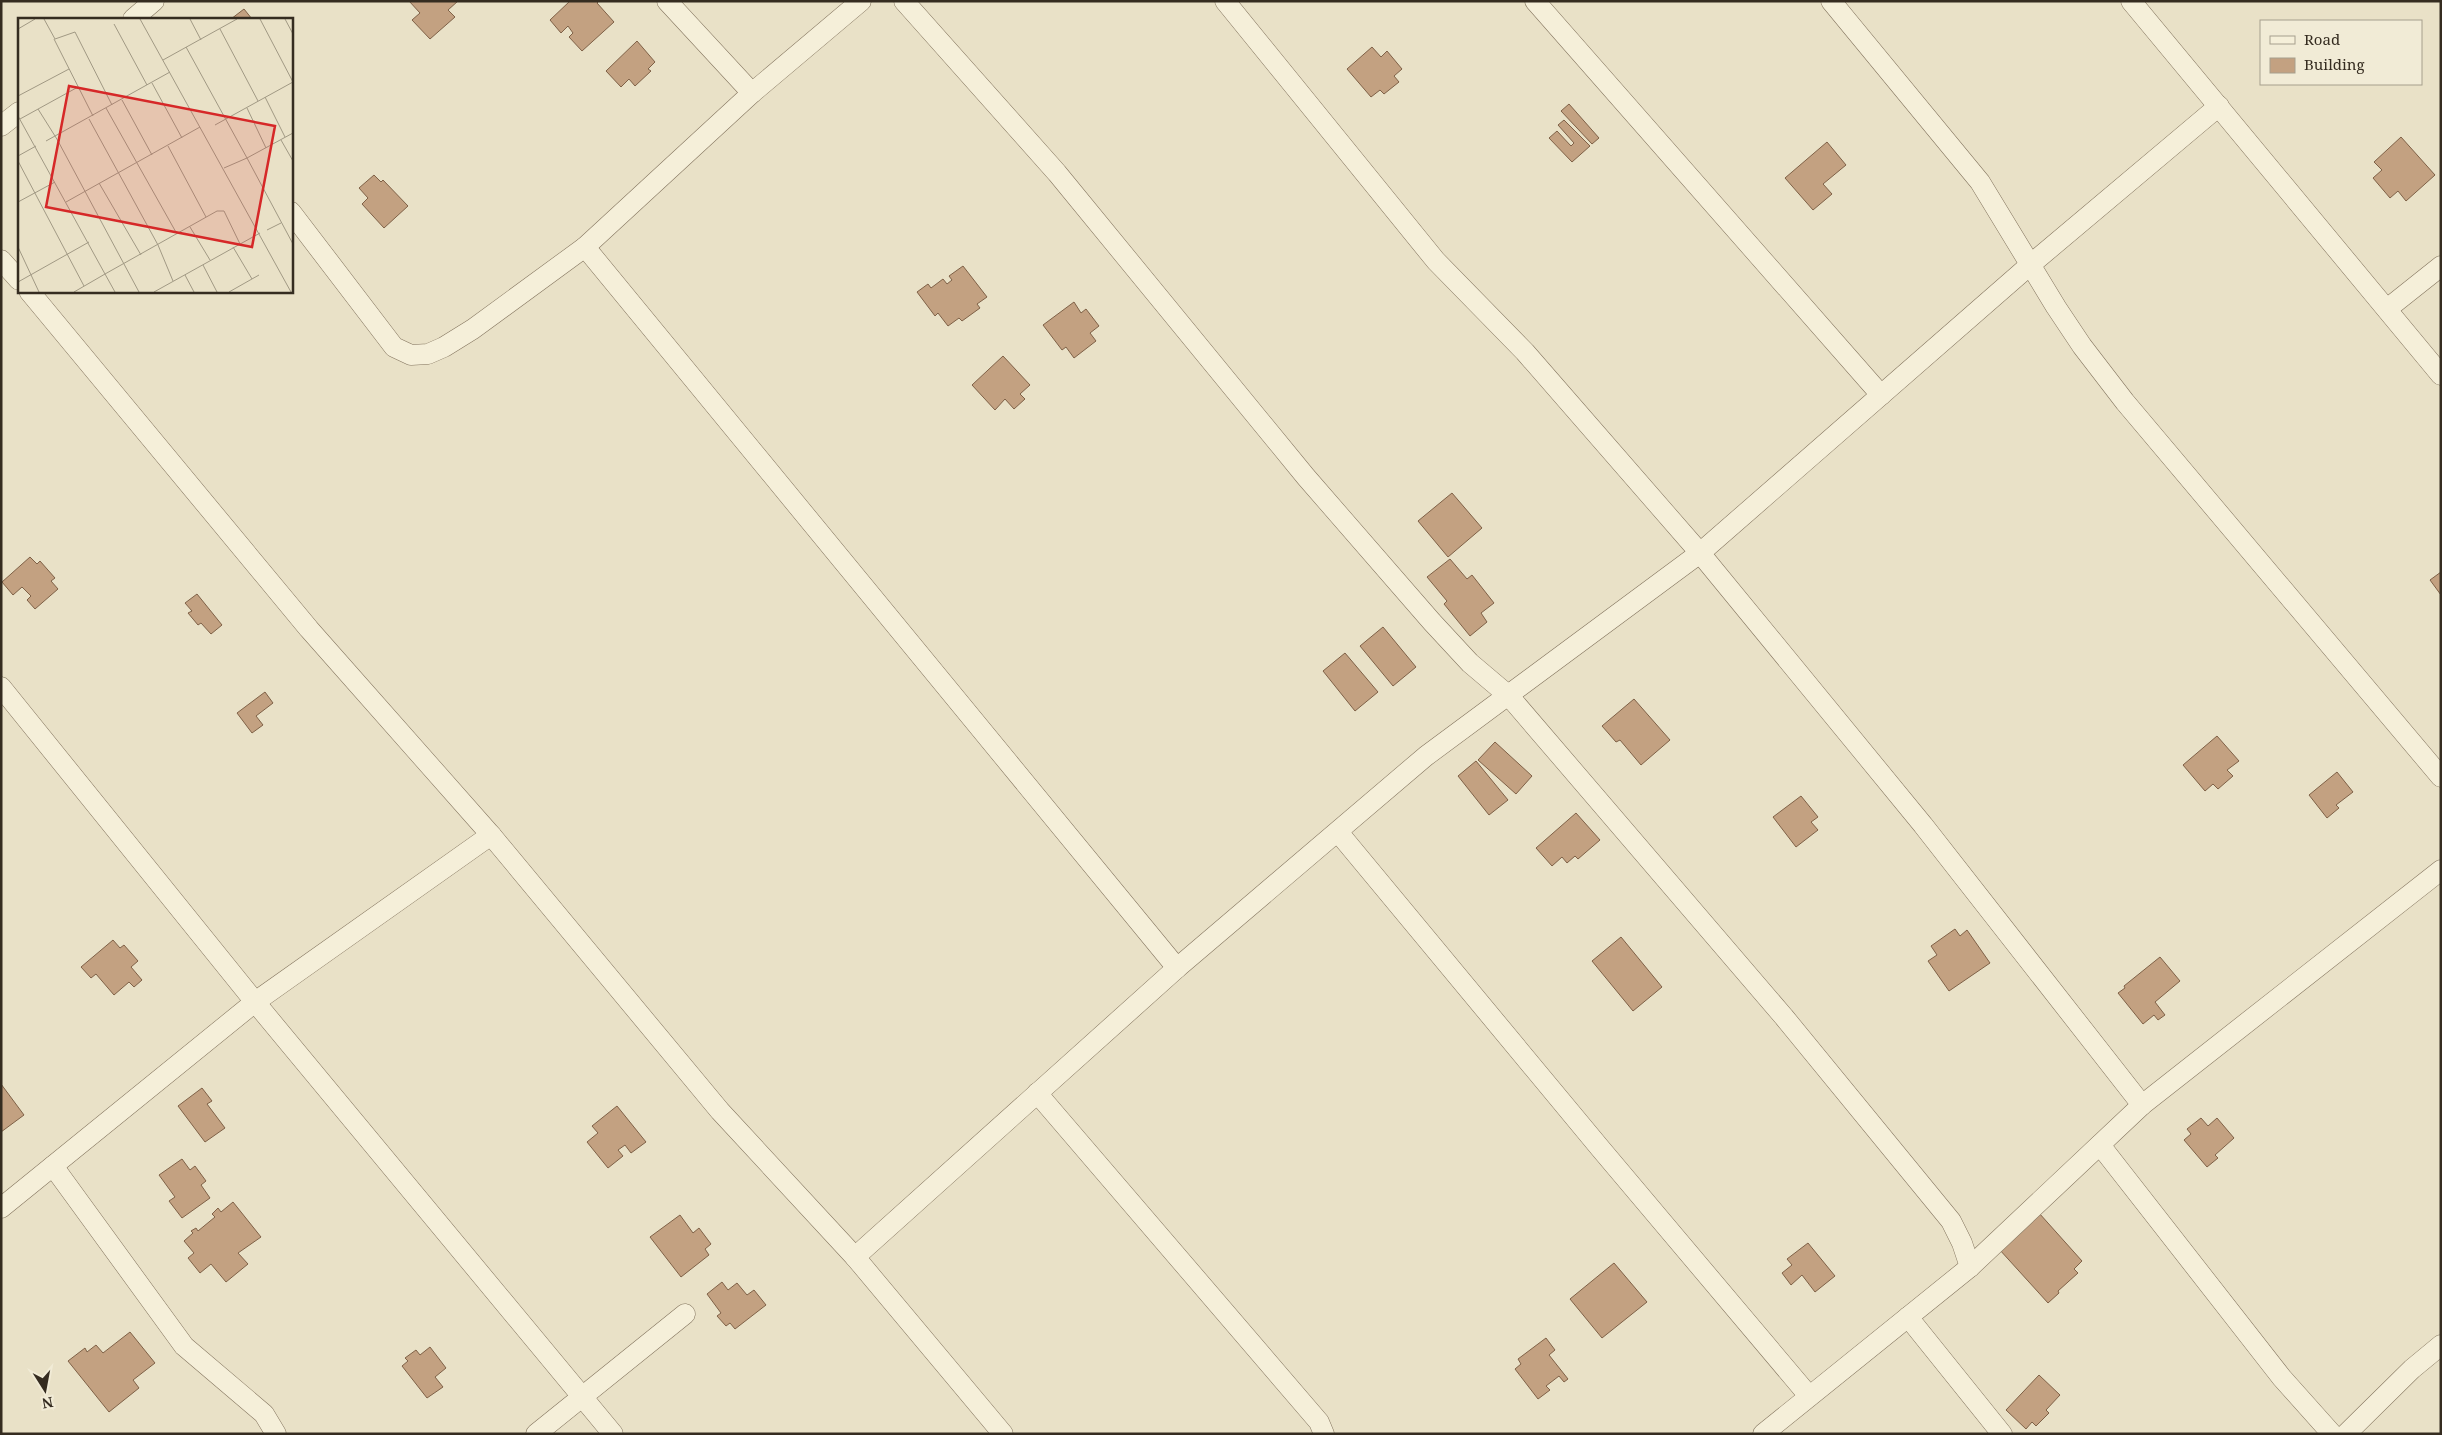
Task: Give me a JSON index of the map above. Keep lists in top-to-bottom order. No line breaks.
{"legend":["Road","Building"],"north":"bottom"}
